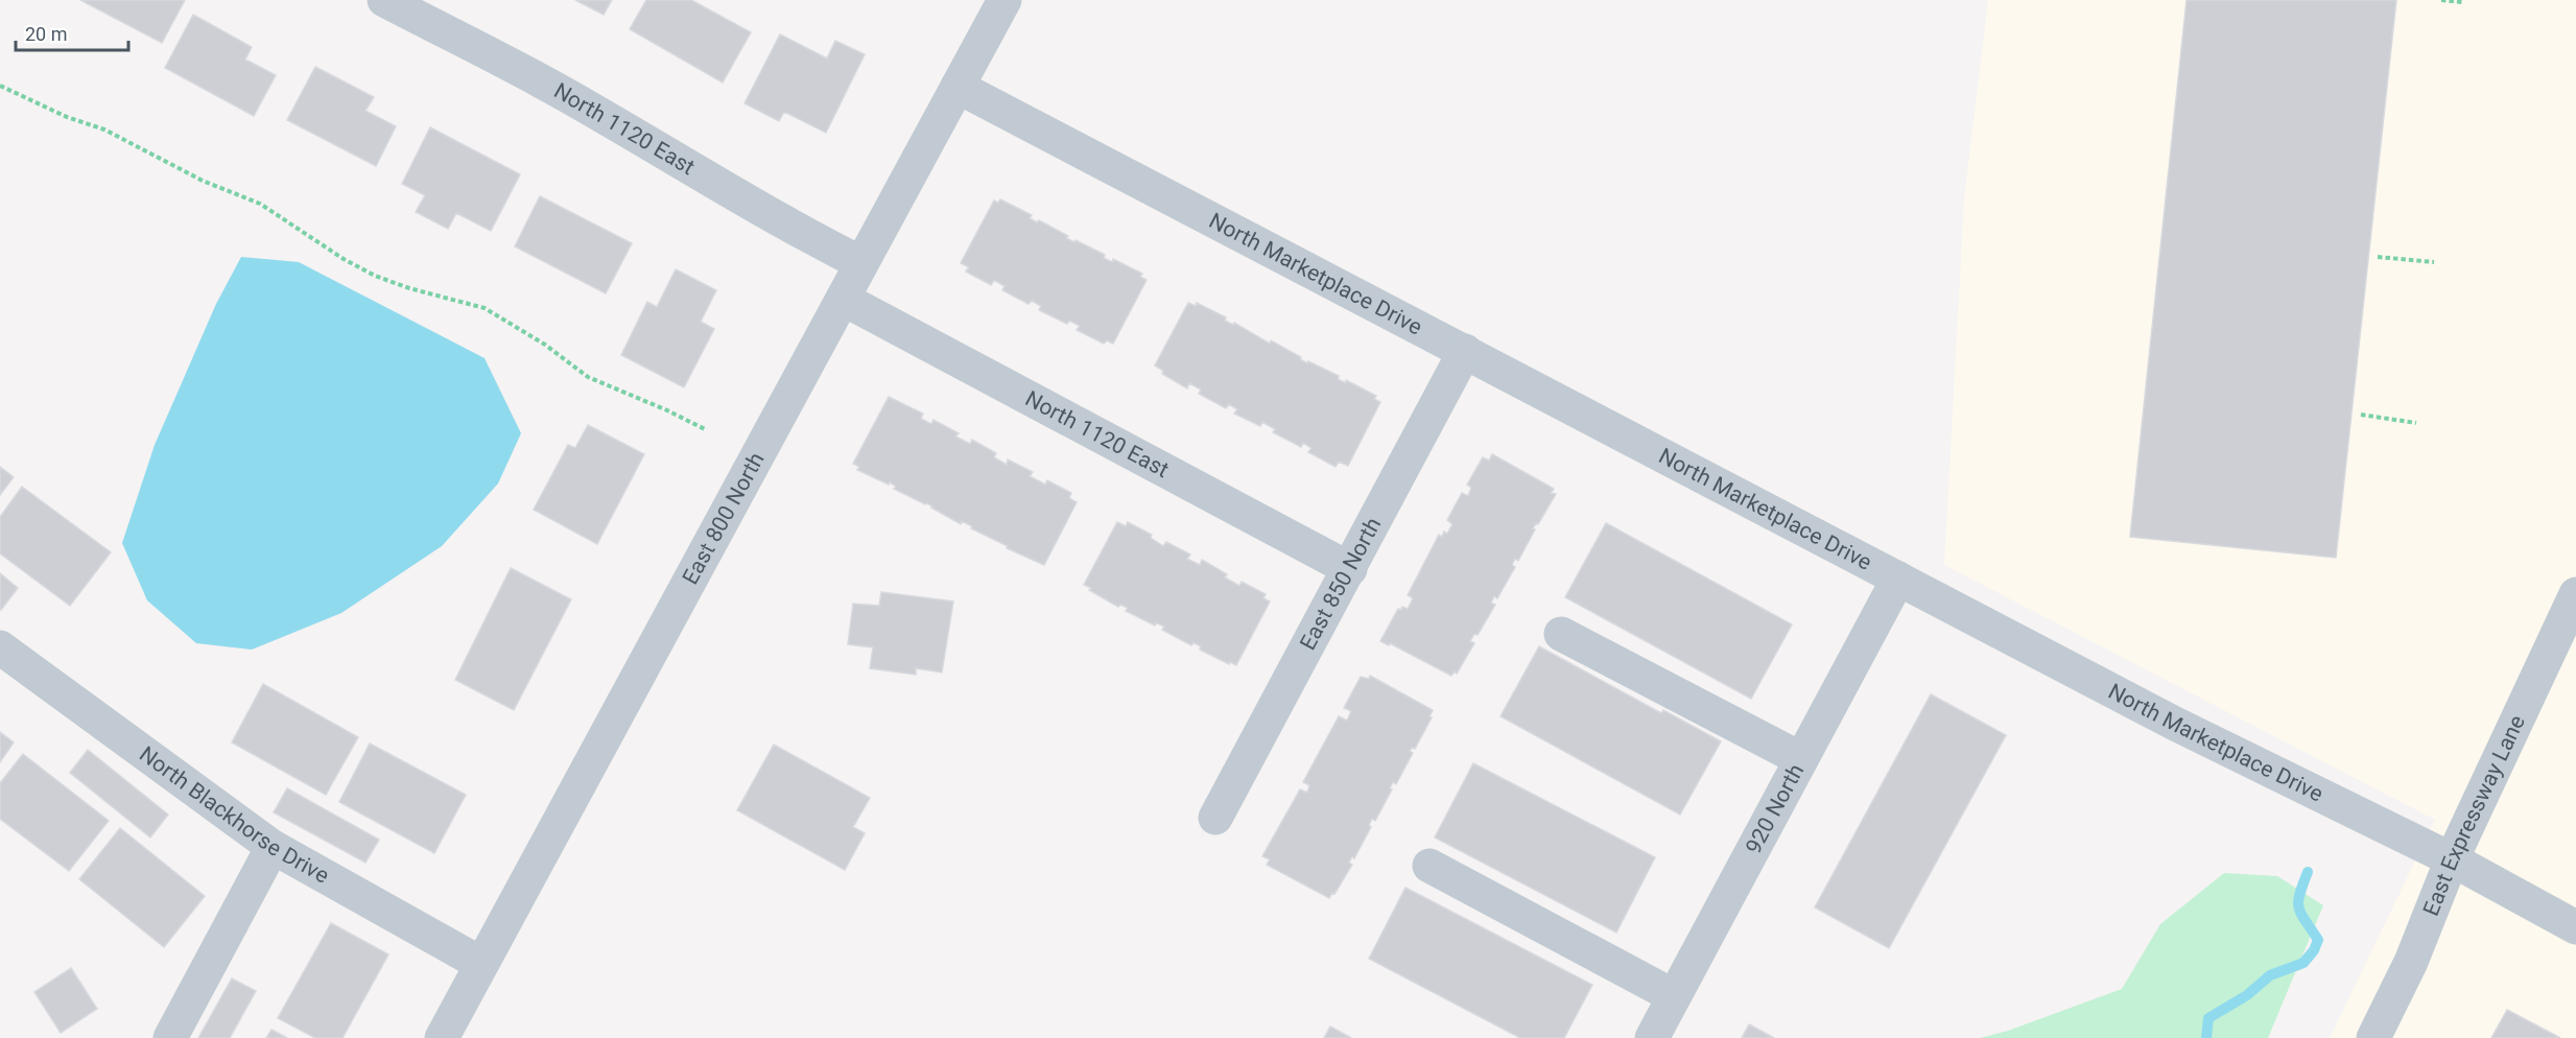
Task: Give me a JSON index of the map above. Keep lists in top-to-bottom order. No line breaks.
{"streets":{"street":["North 1120 East","North Marketplace Drive","East 800 North","East 850 North","920 North","North Blackhorse Drive","East Expressway Lane"]},"crossings":[["North 1120 East","East 800 North"],["North 1120 East","East 850 North"],["North Marketplace Drive","East 800 North"],["North Marketplace Drive","East 850 North"],["North Marketplace Drive","920 North"],["North Marketplace Drive","East Expressway Lane"],["East 800 North","North Blackhorse Drive"]],"scale_bar":"20 m"}
